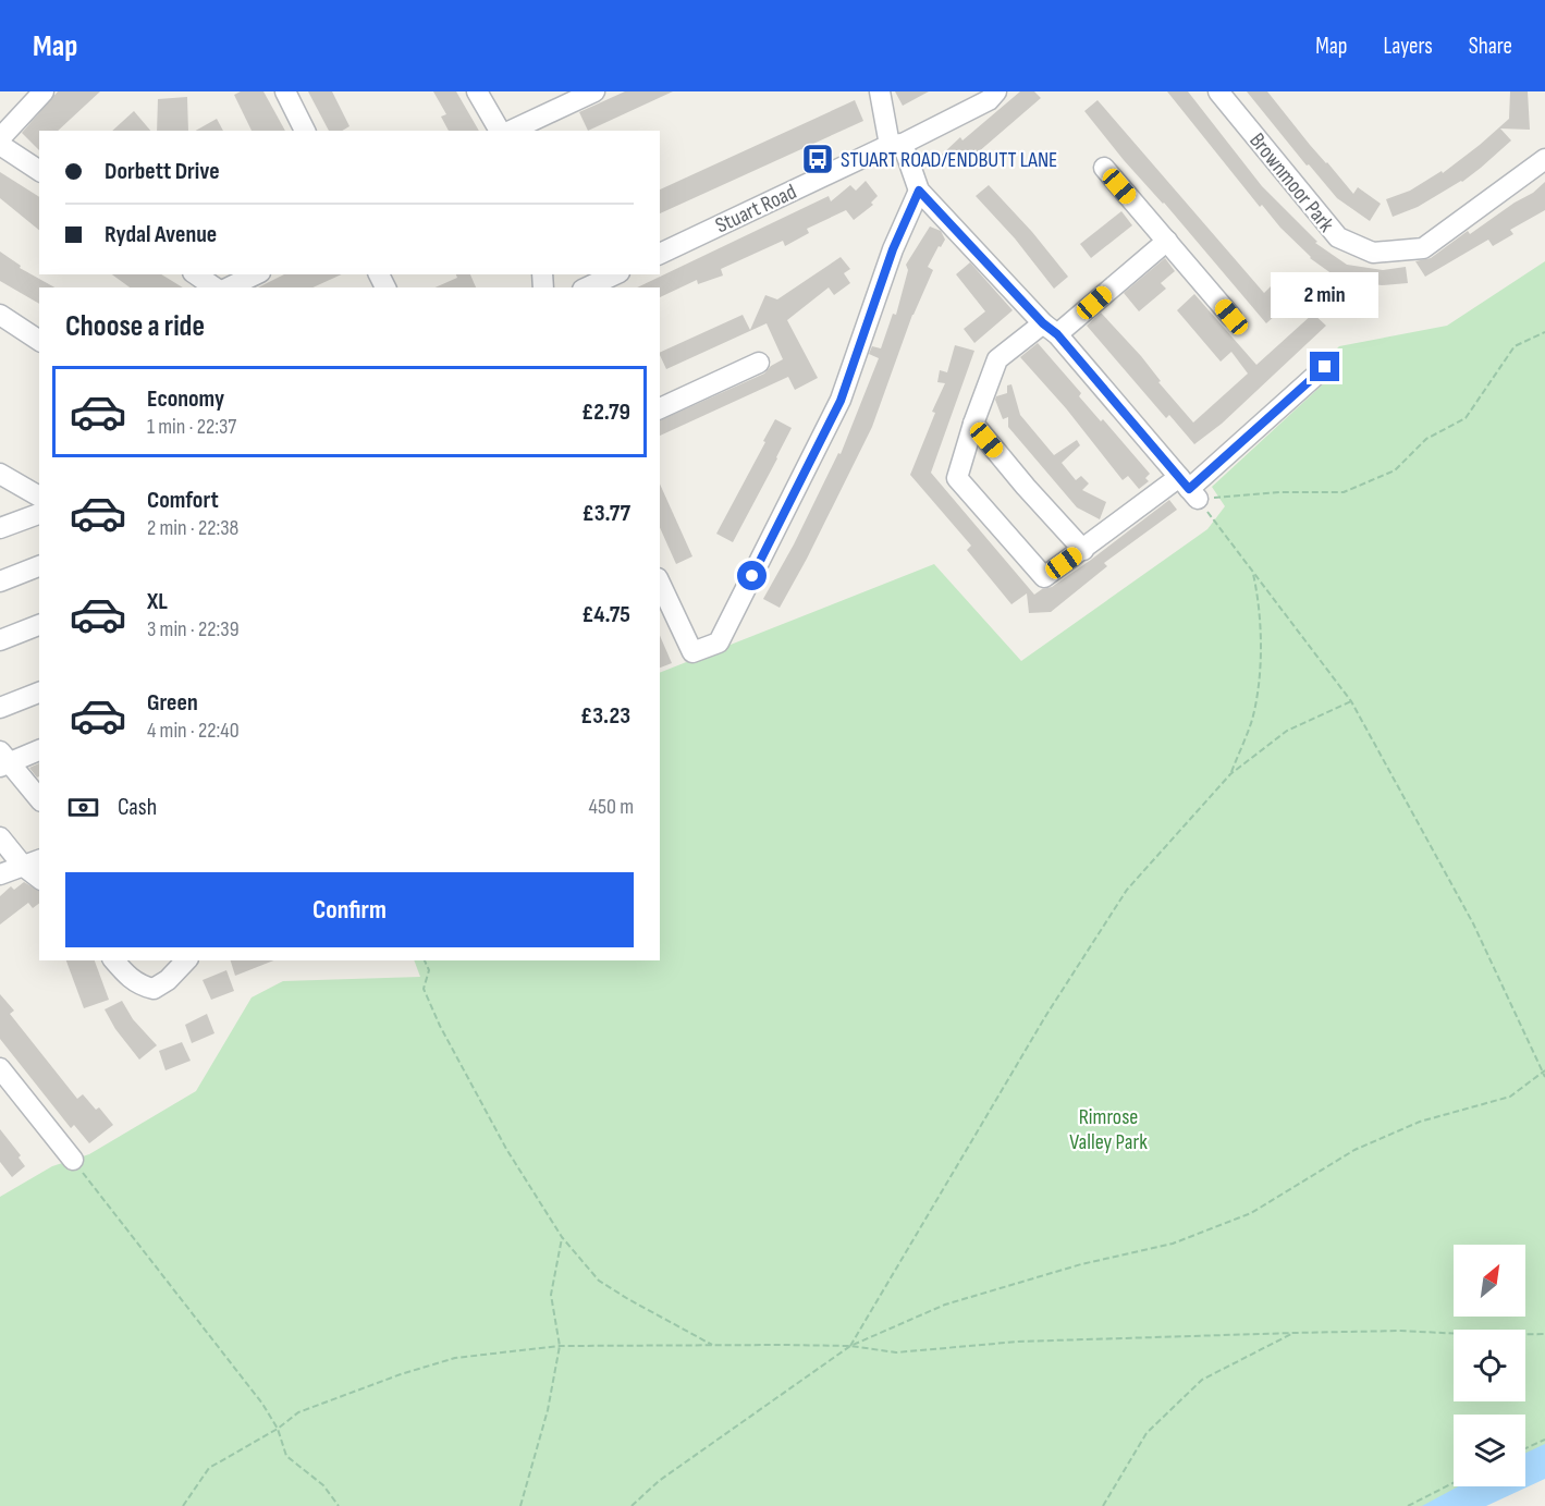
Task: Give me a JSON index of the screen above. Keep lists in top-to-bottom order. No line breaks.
{"streets":{"street":["Brownmoor Park","Stuart Road"]},"parks":["Rimrose Valley Park"],"places":{"bus stop":["STUART ROAD/ENDBUTT LANE"]},"north":"top right","page":{"header":"Map","nav":["Map","Layers","Share"],"banner":["Dorbett Drive","Rydal Avenue"],"bubble":"2 min","heading":"Choose a ride","list":[{"name":"Economy","note":"1 min · 22:37","value":"£2.79"},{"name":"Comfort","note":"2 min · 22:38","value":"£3.77"},{"name":"XL","note":"3 min · 22:39","value":"£4.75"},{"name":"Green","note":"4 min · 22:40","value":"£3.23"}],"pay":["Cash","450 m"],"buttons":"Confirm"}}
